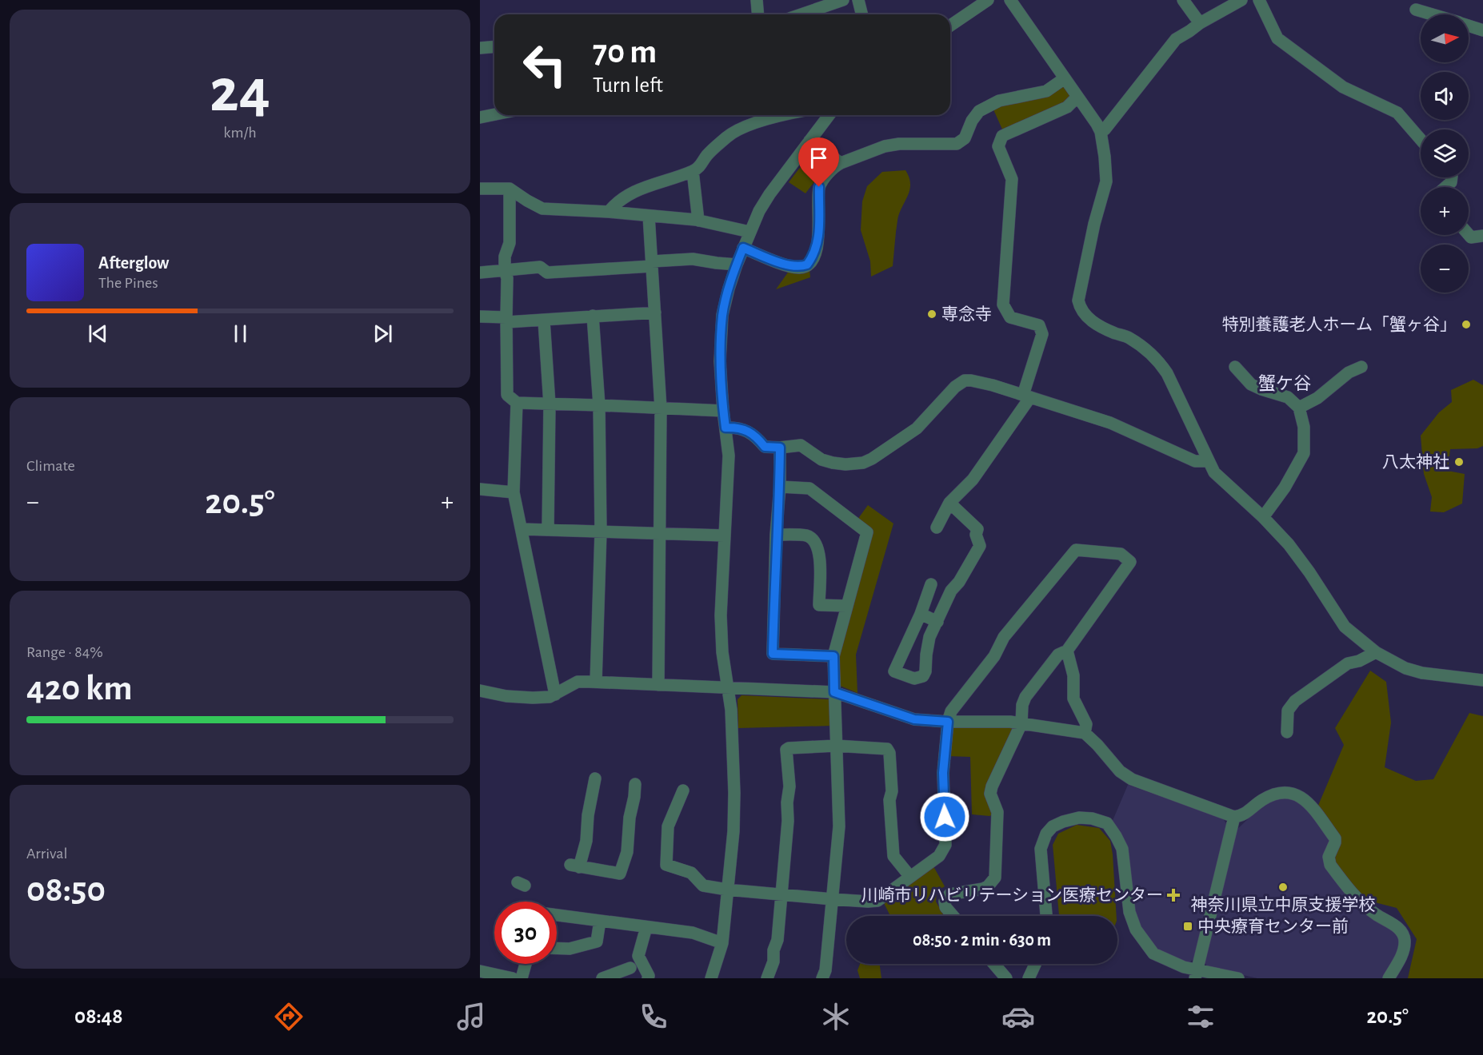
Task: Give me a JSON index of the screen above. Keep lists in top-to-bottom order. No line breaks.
{"districts":["蟹ケ谷"],"places":{"other":["専念寺","特別養護老人ホーム「蟹ヶ谷」","八太神社","神奈川県立中原支援学校"],"health":["川崎市リハビリテーション医療センター"],"transit":["中央療育センター前"]},"north":"right","page":{"tile":[["24","km/h"],"Climate",["Range · 84%","420 km"],["Arrival","08:50"]],"map_buttons":["+","−"],"turn":["70 m","Turn left"],"song":["Afterglow","The Pines"],"heat":["−","20.5°","+"],"limit":"30","trip":"08:50 · 2 min · 630 m","tabs":["08:48","20.5°"]}}
